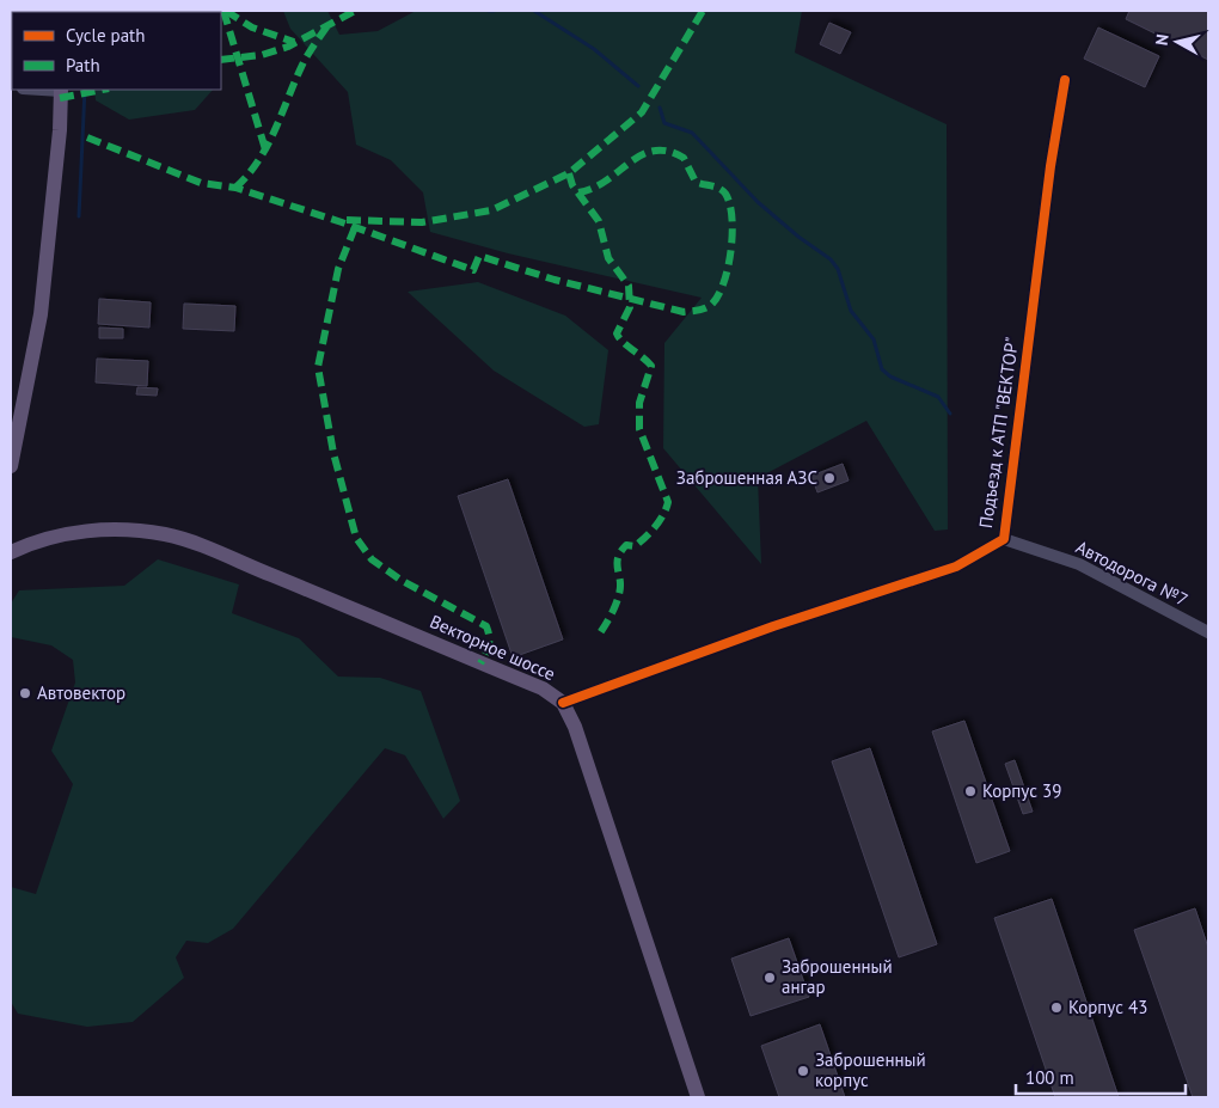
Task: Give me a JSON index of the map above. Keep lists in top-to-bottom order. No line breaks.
{"streets":{"main road":["Векторное шоссе"],"street":["Подъезд к АТП \"ВЕКТОР\"","Автодорога №7"]},"crossings":[["Подъезд к АТП \"ВЕКТОР\"","Автодорога №7"],["Подъезд к АТП \"ВЕКТОР\"","Векторное шоссе"]],"places":["Заброшенная АЗС","Автовектор","Корпус 39","Заброшенный ангар","Корпус 43","Заброшенный корпус"],"legend":["Cycle path","Path"],"scale_bar":"100 m","north":"left"}
